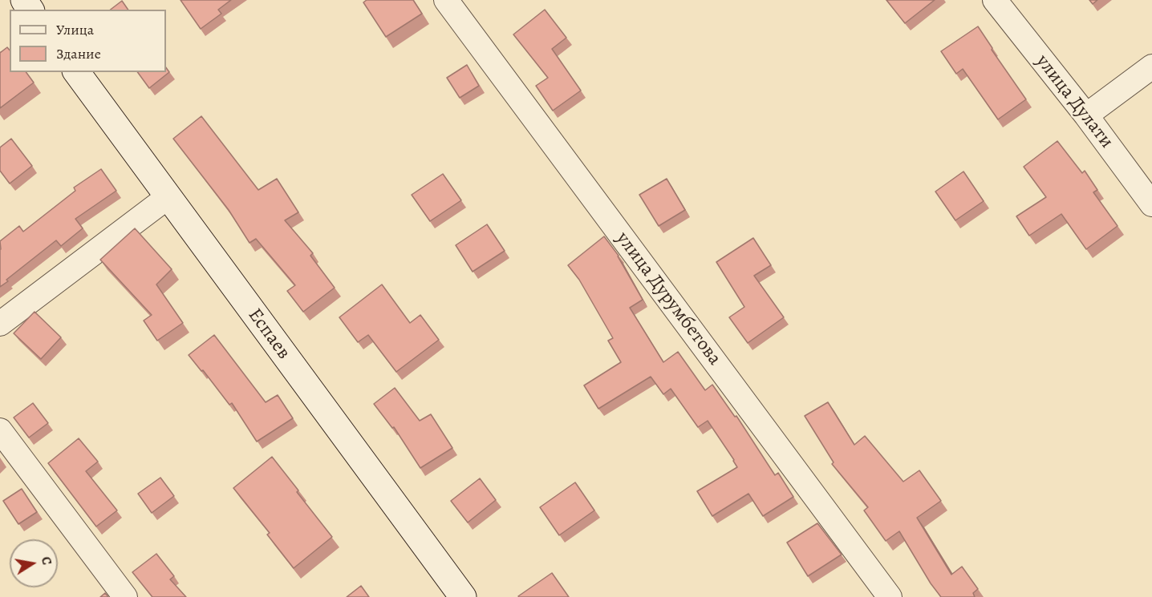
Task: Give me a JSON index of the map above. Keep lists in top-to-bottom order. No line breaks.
{"streets":{"street":["улица Дулати","улица Дурумбетова","Еспаев"]},"legend":["Улица","Здание"],"north":"right"}
